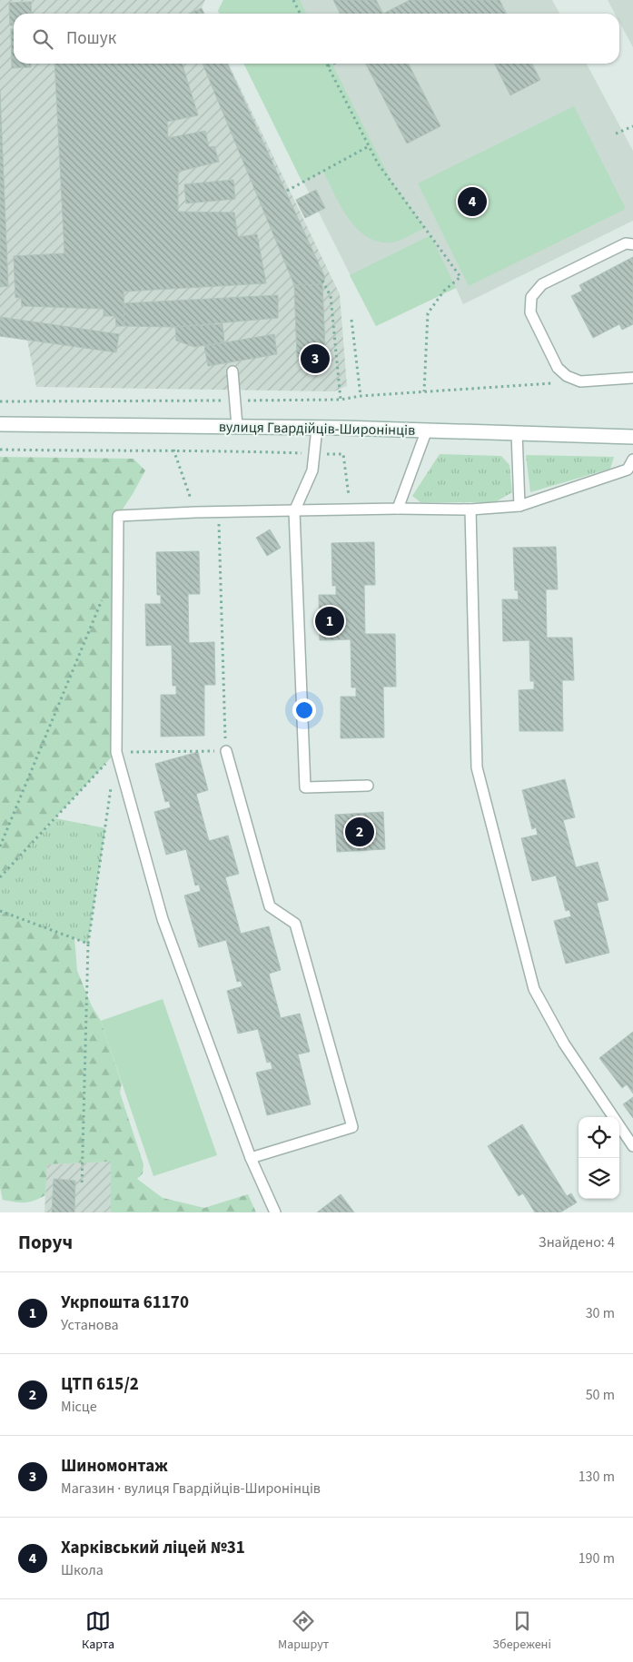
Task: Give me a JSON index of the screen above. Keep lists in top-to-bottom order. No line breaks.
{"streets":{"main road":["вулиця Гвардійців-Широнінців"]},"page":{"search":"Пошук","pins":["4","3","1","2"],"heading":["Поруч","Знайдено: 4"],"list":[{"mark":"1","name":"Укрпошта 61170","note":"Установа","value":"30 m"},{"mark":"2","name":"ЦТП 615/2","note":"Місце","value":"50 m"},{"mark":"3","name":"Шиномонтаж","note":"Магазин · вулиця Гвардійців-Широнінців","value":"130 m"},{"mark":"4","name":"Харківський ліцей №31","note":"Школа","value":"190 m"}],"nav":["Карта","Маршрут","Збережені"]}}
